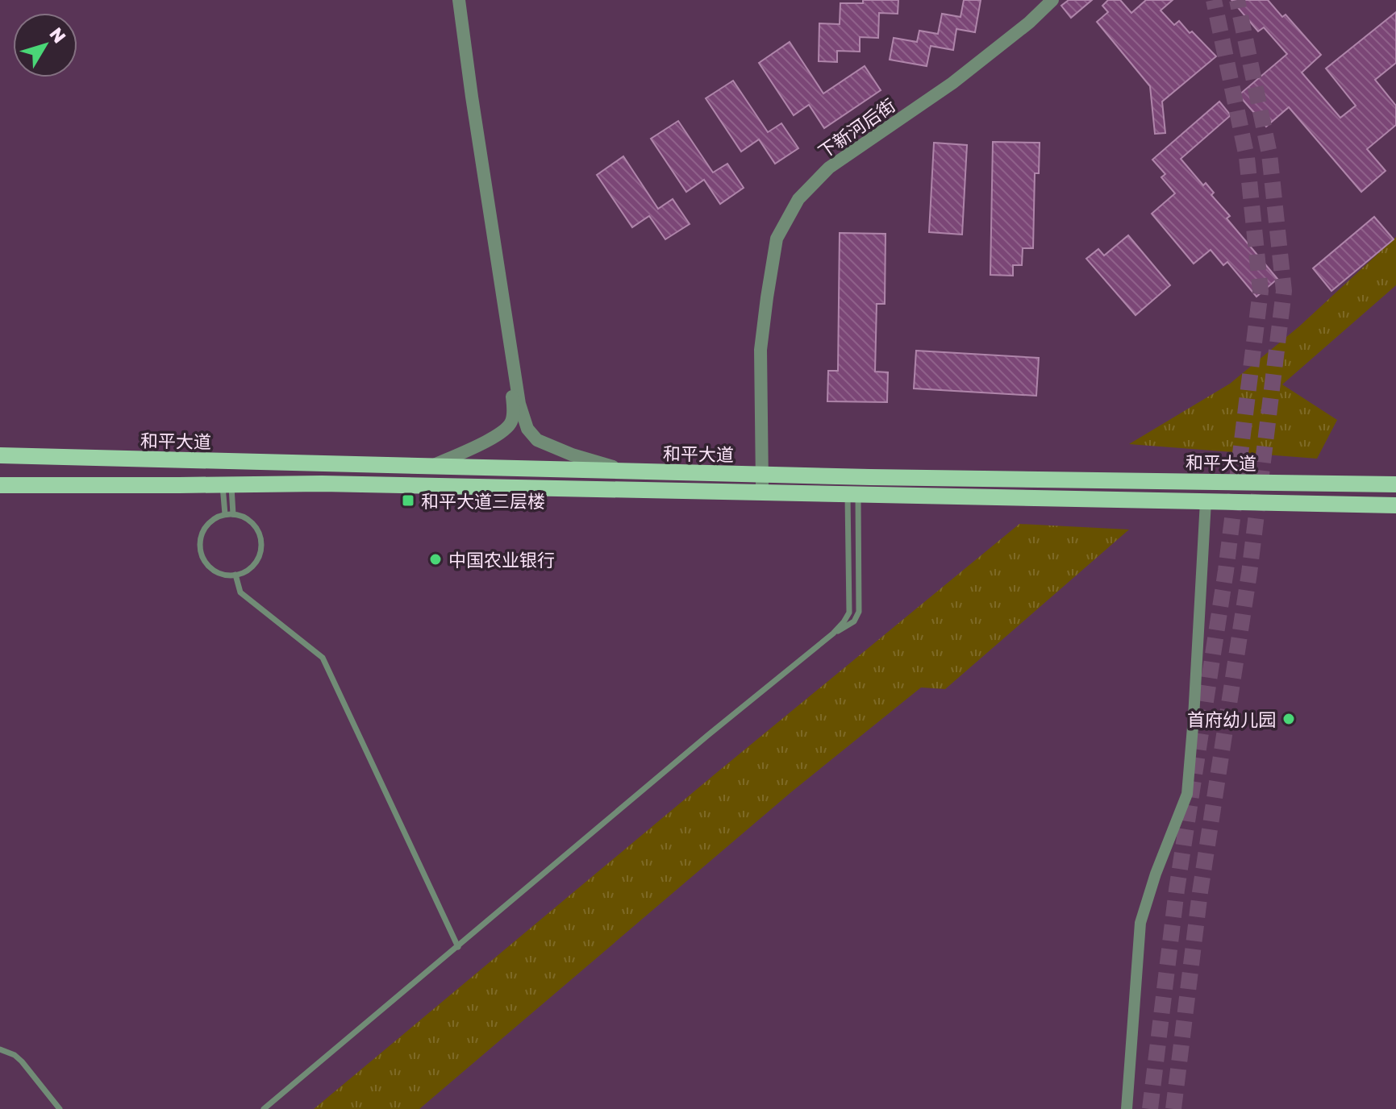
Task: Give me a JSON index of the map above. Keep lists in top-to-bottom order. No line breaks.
{"streets":{"main road":["和平大道"],"street":["下新河后街"]},"crossings":[["下新河后街","和平大道"]],"places":{"transit":["和平大道三层楼"],"other":["中国农业银行","首府幼儿园"]},"north":"top right"}
